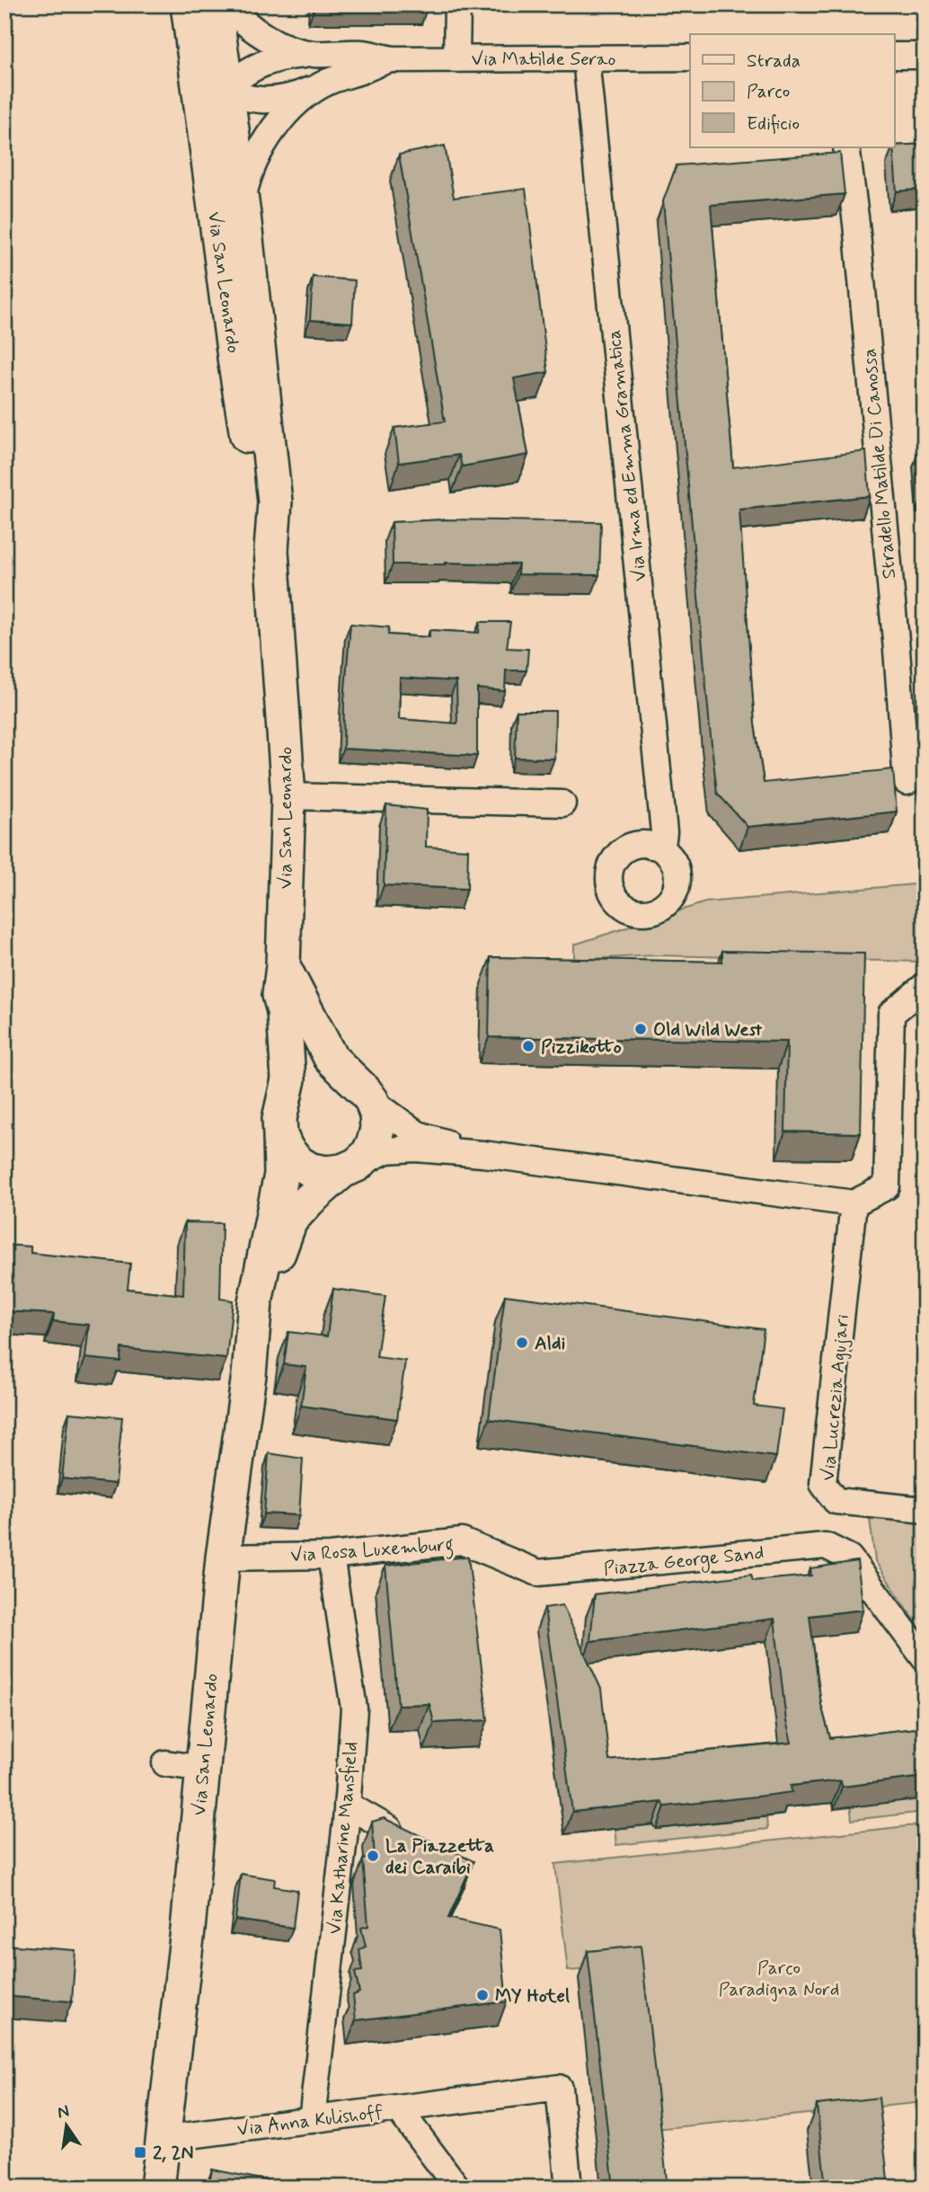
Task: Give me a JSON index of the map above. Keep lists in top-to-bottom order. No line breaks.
{"streets":{"main road":["Via San Leonardo"],"street":["Via Matilde Serao","Via Irma ed Emma Gramatica","Stradello Matilde Di Canossa","Via Lucrezia Agujari","Via Rosa Luxemburg","Piazza George Sand","Via Katharine Mansfield","Via Anna Kulishoff"]},"crossings":[["Via Matilde Serao","Via San Leonardo"],["Via Matilde Serao","Via Irma ed Emma Gramatica"],["Via San Leonardo","Via Rosa Luxemburg"],["Via San Leonardo","Via Anna Kulishoff"],["Via Rosa Luxemburg","Piazza George Sand"],["Via Rosa Luxemburg","Via Katharine Mansfield"],["Via Katharine Mansfield","Via Anna Kulishoff"]],"parks":["Parco Paradigna Nord"],"places":{"other":["Old Wild West","Pizzikotto","Aldi","La Piazzetta dei Caraibi","MY Hotel"],"transit":["2, 2N"]},"legend":["Strada","Parco","Edificio"],"north":"top"}
